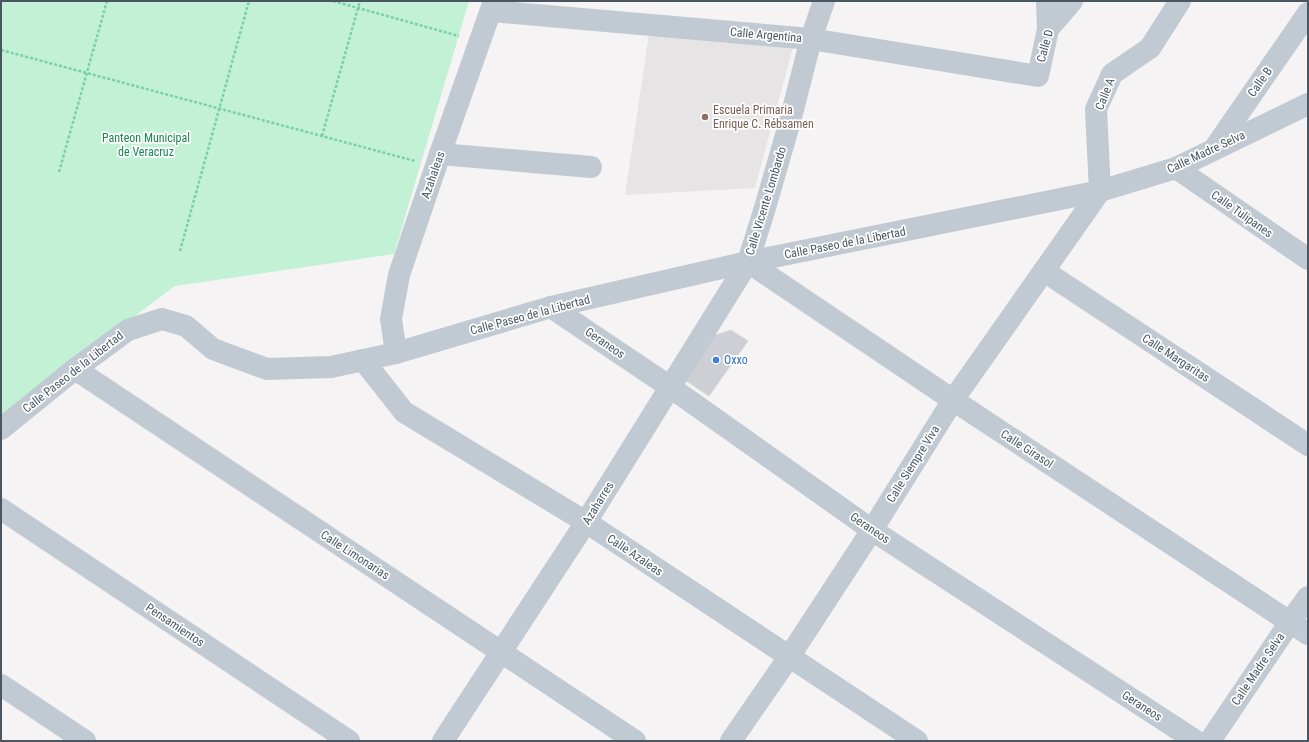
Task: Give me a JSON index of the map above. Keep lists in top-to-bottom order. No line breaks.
{"streets":{"street":["Calle Argentina","Calle D","Calle B","Calle A","Calle Madre Selva","Azahaleas","Calle Vicente Lombardo","Calle Tulipanes","Calle Paseo de la Libertad","Geraneos","Calle Margaritas","Calle Girasol","Calle Siempre Viva","Azaharres","Calle Limonarias","Calle Azaleas","Pensamientos"]},"crossings":[["Calle Argentina","Calle D"],["Calle Argentina","Azahaleas"],["Calle Argentina","Calle Vicente Lombardo"],["Calle B","Calle Madre Selva"],["Calle A","Calle Madre Selva"],["Calle A","Calle Paseo de la Libertad"],["Calle A","Calle Siempre Viva"],["Calle Madre Selva","Calle Tulipanes"],["Calle Madre Selva","Calle Paseo de la Libertad"],["Calle Madre Selva","Calle Girasol"],["Calle Madre Selva","Calle Siempre Viva"],["Azahaleas","Calle Paseo de la Libertad"],["Calle Vicente Lombardo","Calle Paseo de la Libertad"],["Calle Vicente Lombardo","Calle Girasol"],["Calle Vicente Lombardo","Azaharres"],["Calle Paseo de la Libertad","Geraneos"],["Calle Paseo de la Libertad","Calle Girasol"],["Calle Paseo de la Libertad","Calle Siempre Viva"],["Calle Paseo de la Libertad","Azaharres"],["Calle Paseo de la Libertad","Calle Limonarias"],["Calle Paseo de la Libertad","Calle Azaleas"],["Geraneos","Calle Siempre Viva"],["Geraneos","Azaharres"],["Calle Margaritas","Calle Siempre Viva"],["Calle Girasol","Calle Siempre Viva"],["Calle Girasol","Azaharres"],["Calle Siempre Viva","Calle Azaleas"],["Azaharres","Calle Limonarias"],["Azaharres","Calle Azaleas"]],"parks":["Panteon Municipal de Veracruz"],"places":["Escuela Primaria Enrique C. Rébsamen","Oxxo"]}
